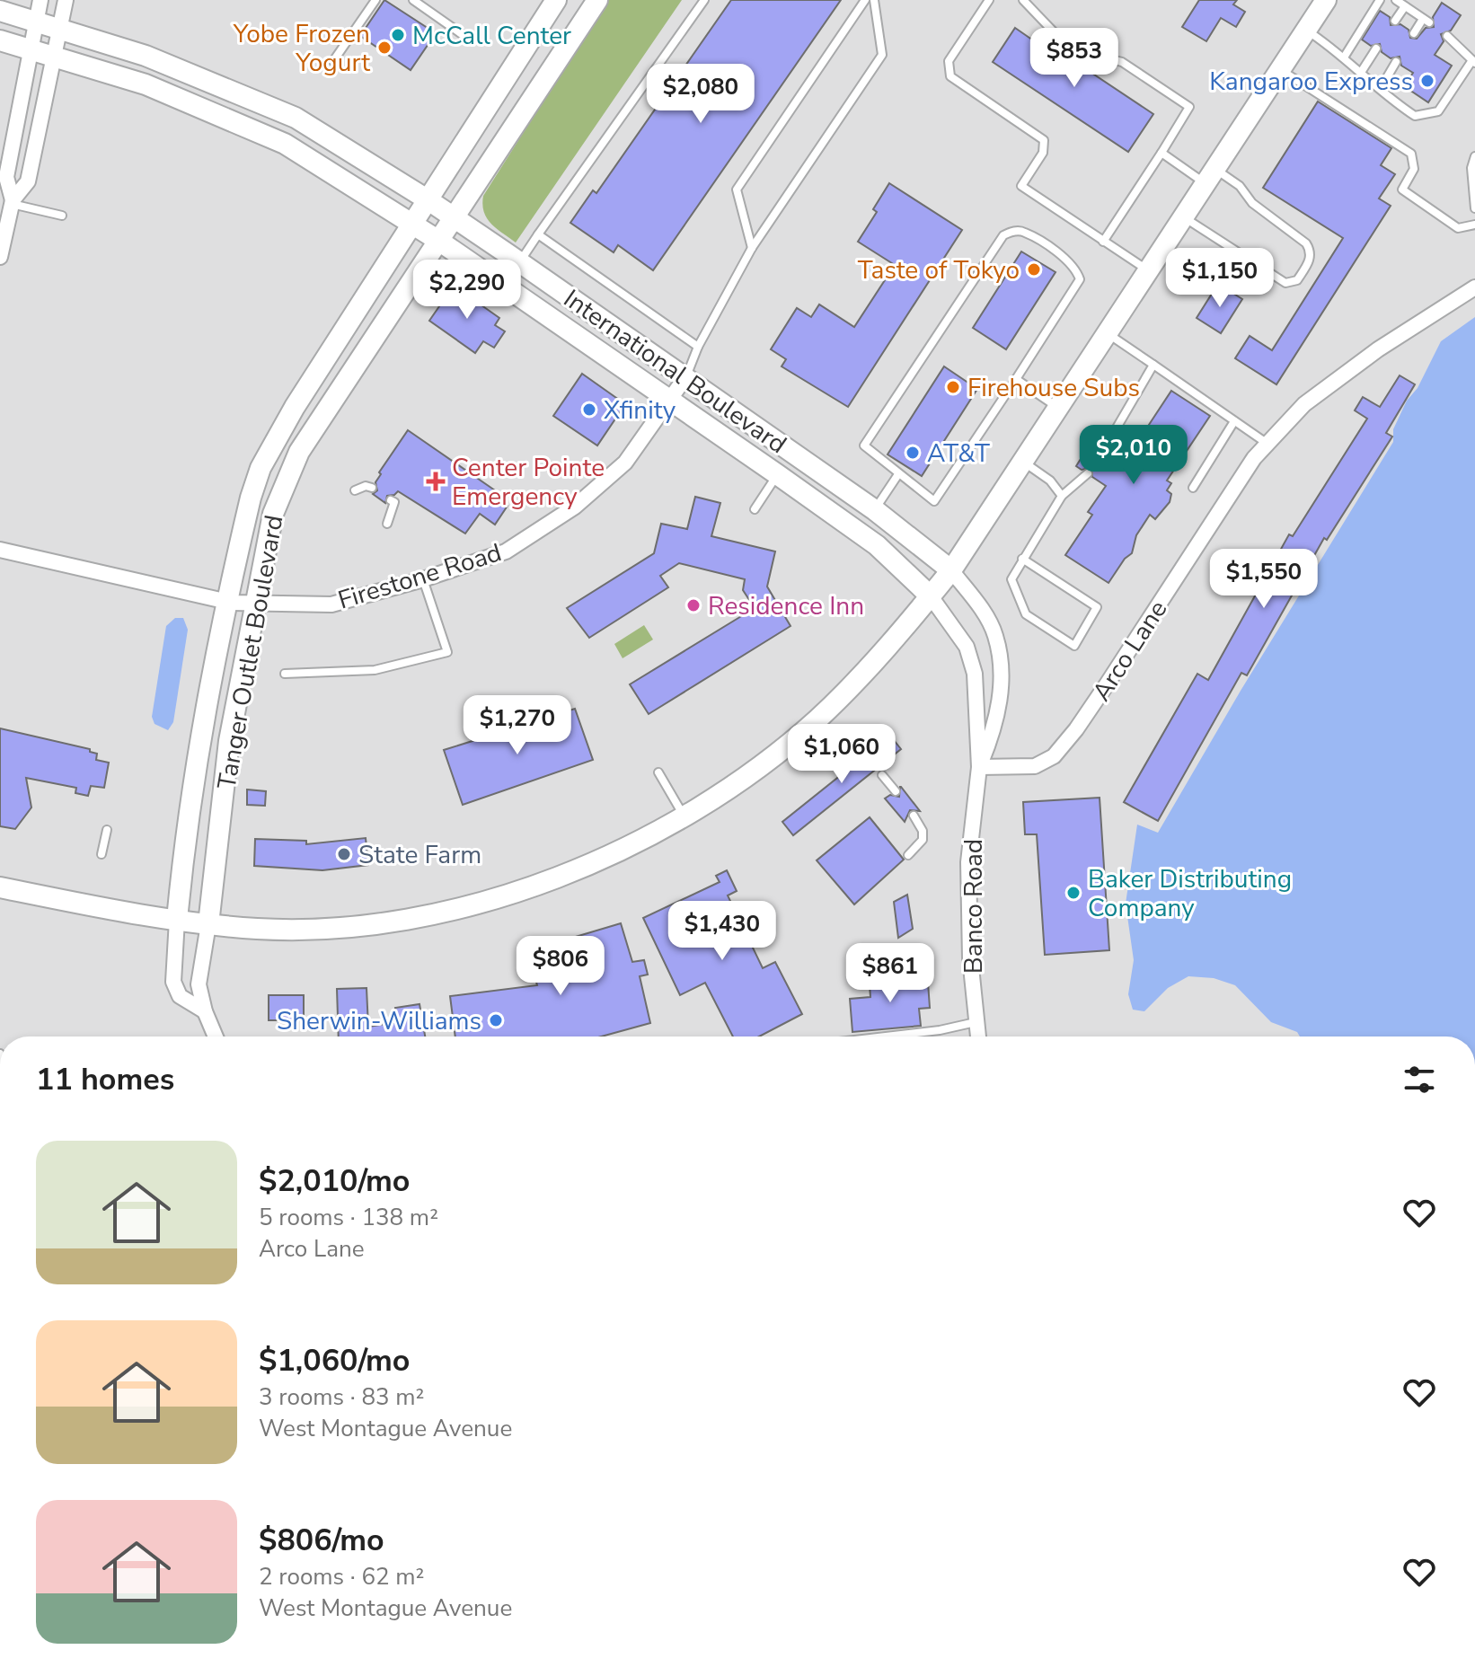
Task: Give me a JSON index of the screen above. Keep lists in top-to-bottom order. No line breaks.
{"streets":{"main road":["International Boulevard","Tanger Outlet Boulevard"],"street":["Firestone Road","Arco Lane","Banco Road"]},"crossings":[["International Boulevard","Firestone Road"],["International Boulevard","Tanger Outlet Boulevard"],["International Boulevard","Banco Road"],["Firestone Road","Tanger Outlet Boulevard"],["Arco Lane","Banco Road"]],"places":{"other":["McCall Center","Yobe Frozen Yogurt","Kangaroo Express","Taste of Tokyo","Firehouse Subs","Xfinity","AT&T","Residence Inn","State Farm","Baker Distributing Company","Sherwin-Williams"],"health":["Center Pointe Emergency"]},"page":{"price":["$853","$2,080","$1,150","$2,290","$2,010","$1,550","$1,270","$1,060","$1,430","$806","$861"],"heading":"11 homes","list":[{"name":"$2,010/mo","note":"5 rooms · 138 m² · Arco Lane"},{"name":"$1,060/mo","note":"3 rooms · 83 m² · West Montague Avenue"},{"name":"$806/mo","note":"2 rooms · 62 m² · West Montague Avenue"}]}}
